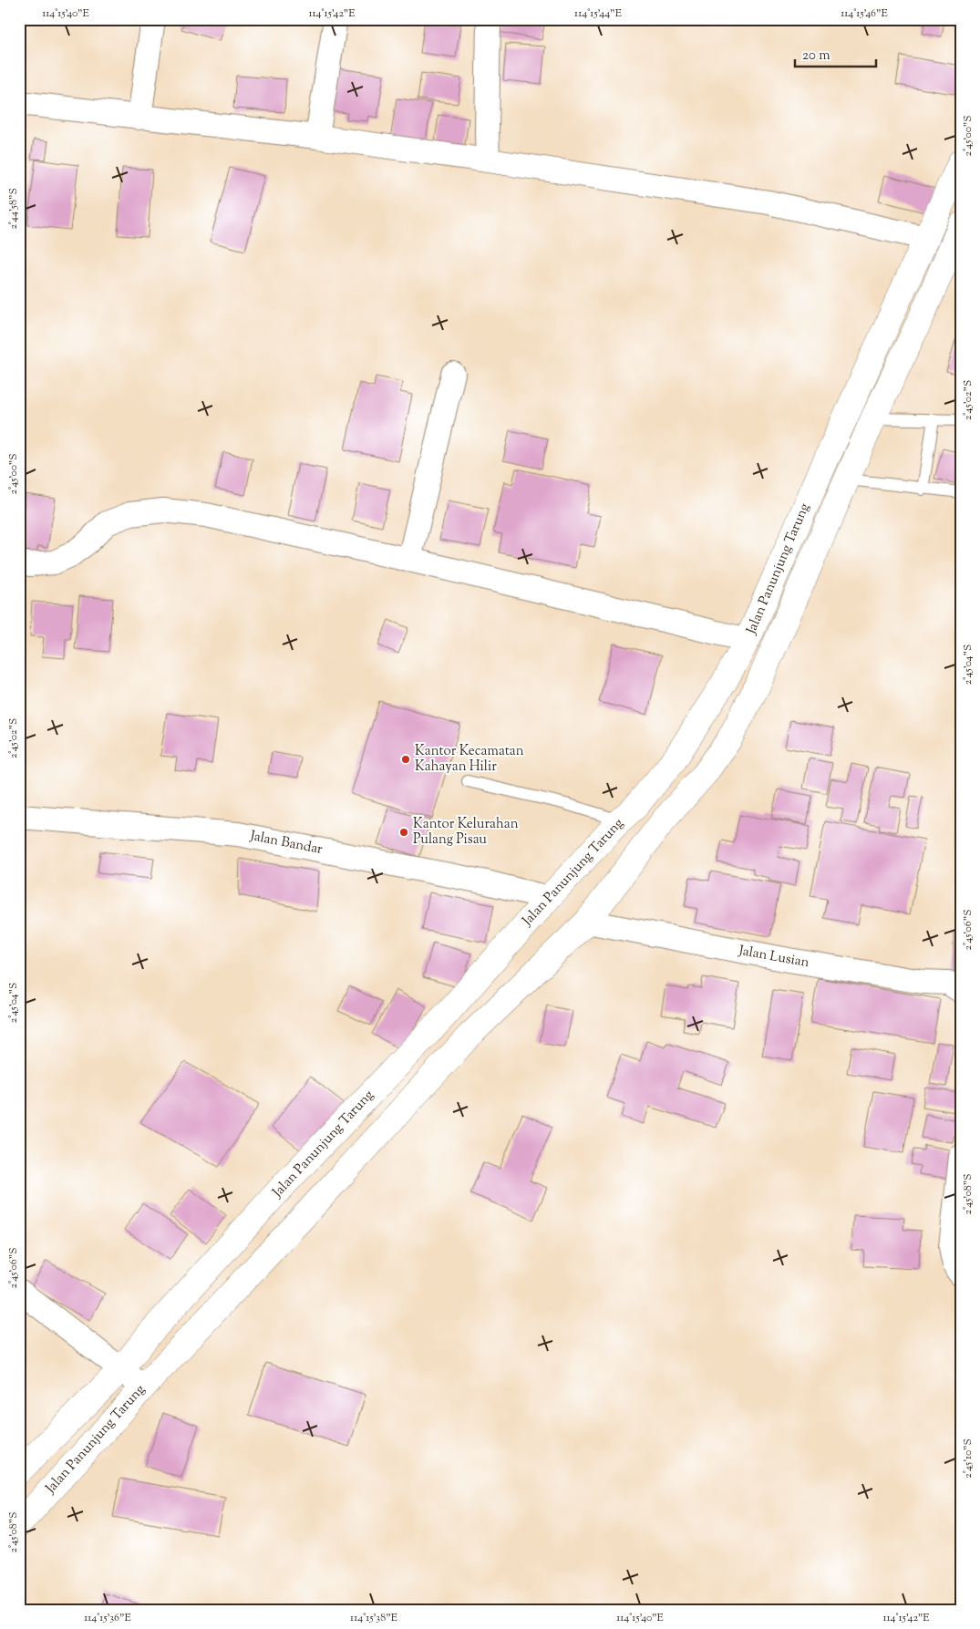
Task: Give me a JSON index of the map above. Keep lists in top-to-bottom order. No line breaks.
{"streets":{"street":["Jalan Panunjung Tarung","Jalan Bandar","Jalan Lusian"]},"crossings":[["Jalan Panunjung Tarung","Jalan Bandar"],["Jalan Panunjung Tarung","Jalan Lusian"]],"places":["Kantor Kecamatan Kahayan Hilir","Kantor Kelurahan Pulang Pisau"],"scale_bar":"20 m","coordinates":["114°15'40\"E","114°15'42\"E","114°15'44\"E","114°15'46\"E","2°45'00\"S","2°44'58\"S","2°45'02\"S","2°45'04\"S","2°45'06\"S","2°45'08\"S","2°45'10\"S","114°15'36\"E","114°15'38\"E"]}
